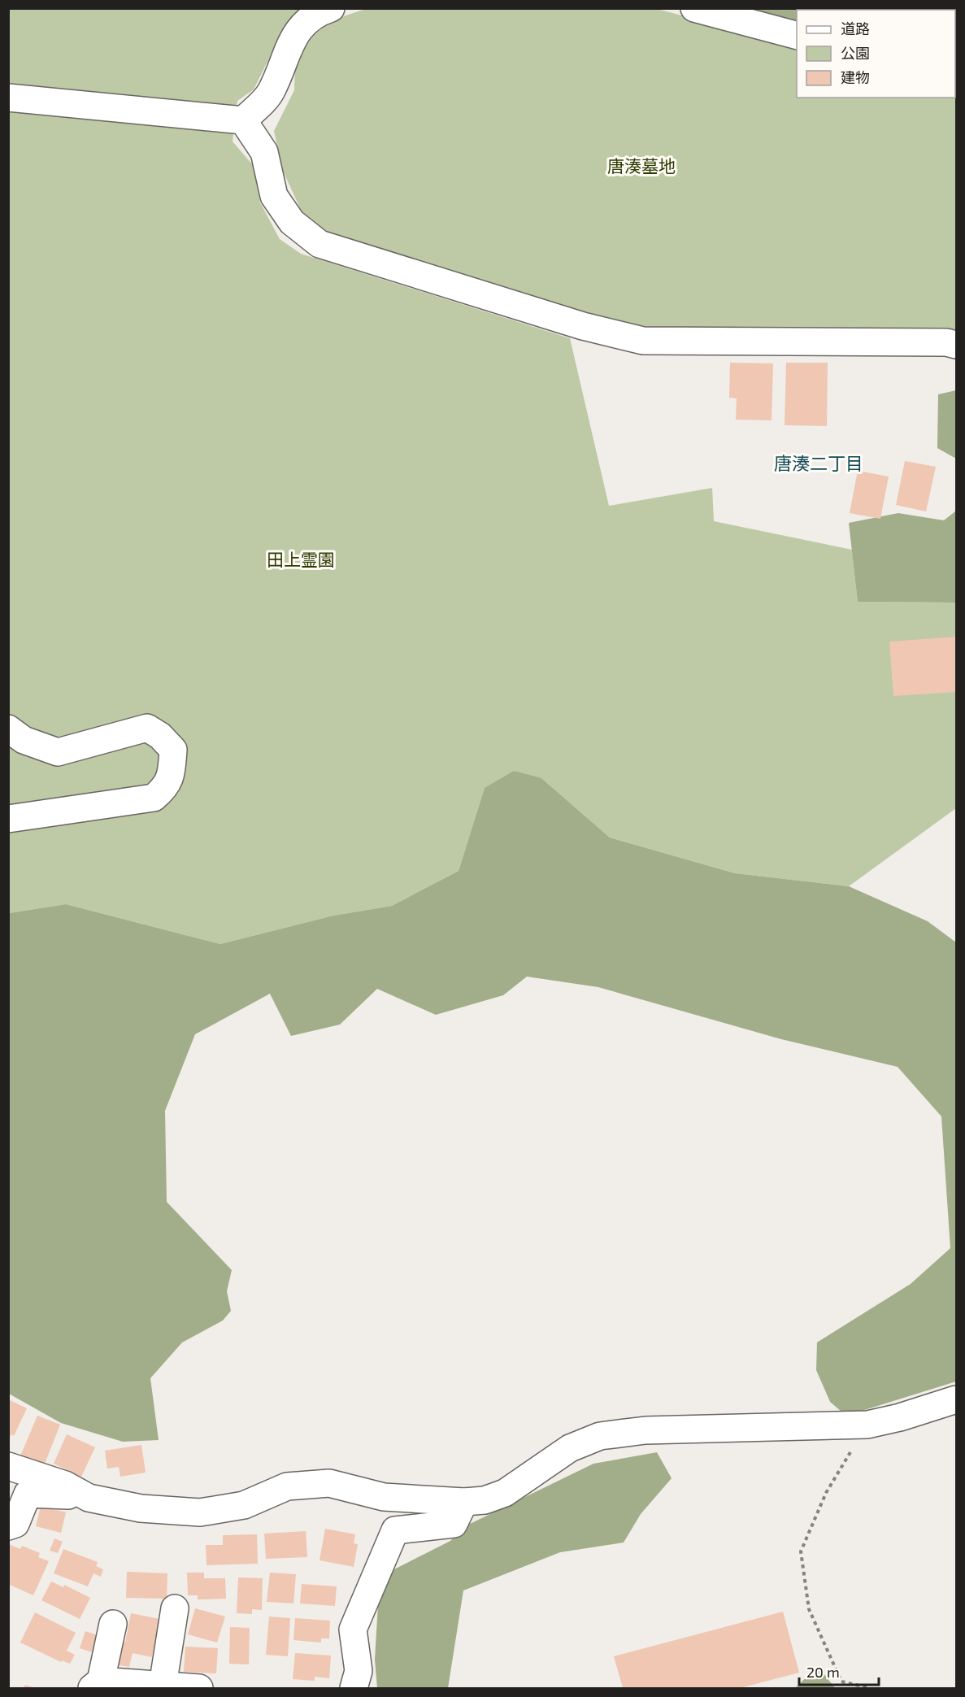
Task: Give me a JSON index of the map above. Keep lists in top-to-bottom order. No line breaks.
{"districts":["唐湊二丁目"],"parks":["唐湊墓地","田上霊園"],"legend":["道路","公園","建物"],"scale_bar":"20 m"}
